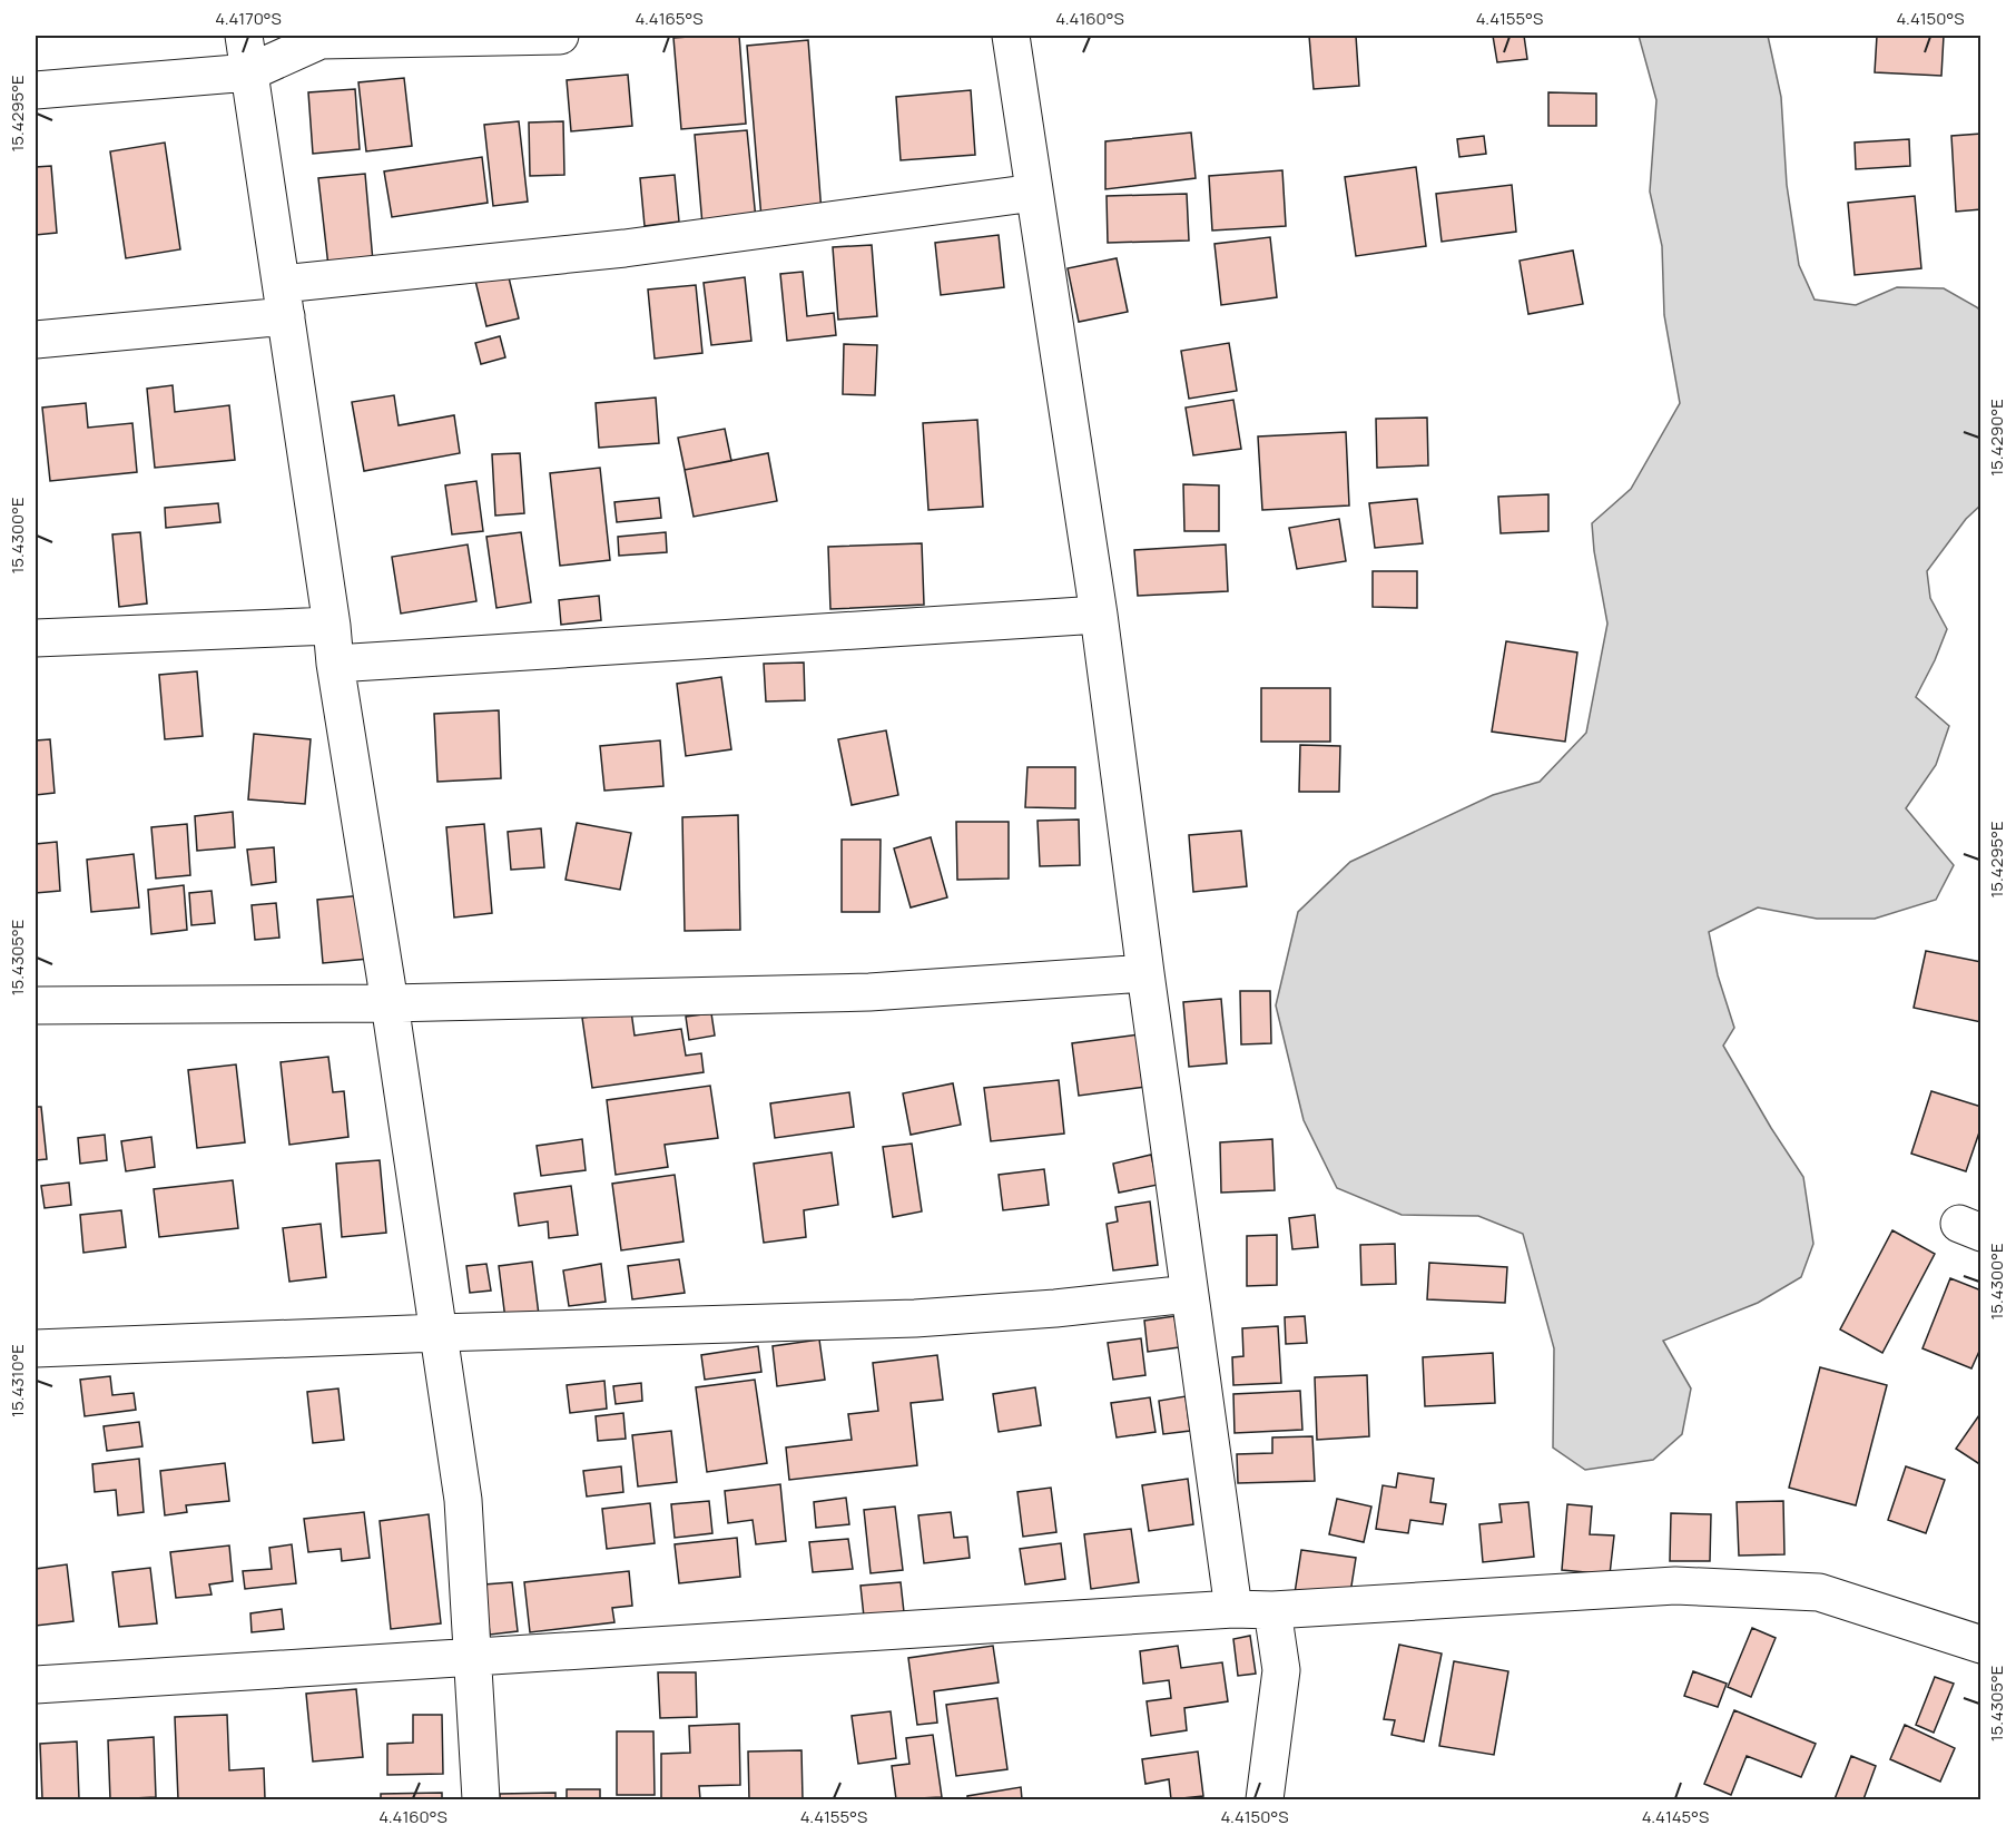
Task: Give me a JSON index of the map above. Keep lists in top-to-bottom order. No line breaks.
{"coordinates":["4.4170°S","4.4165°S","4.4160°S","4.4155°S","4.4150°S","15.4295°E","15.4290°E","15.4300°E","15.4305°E","15.4310°E","4.4145°S"]}
